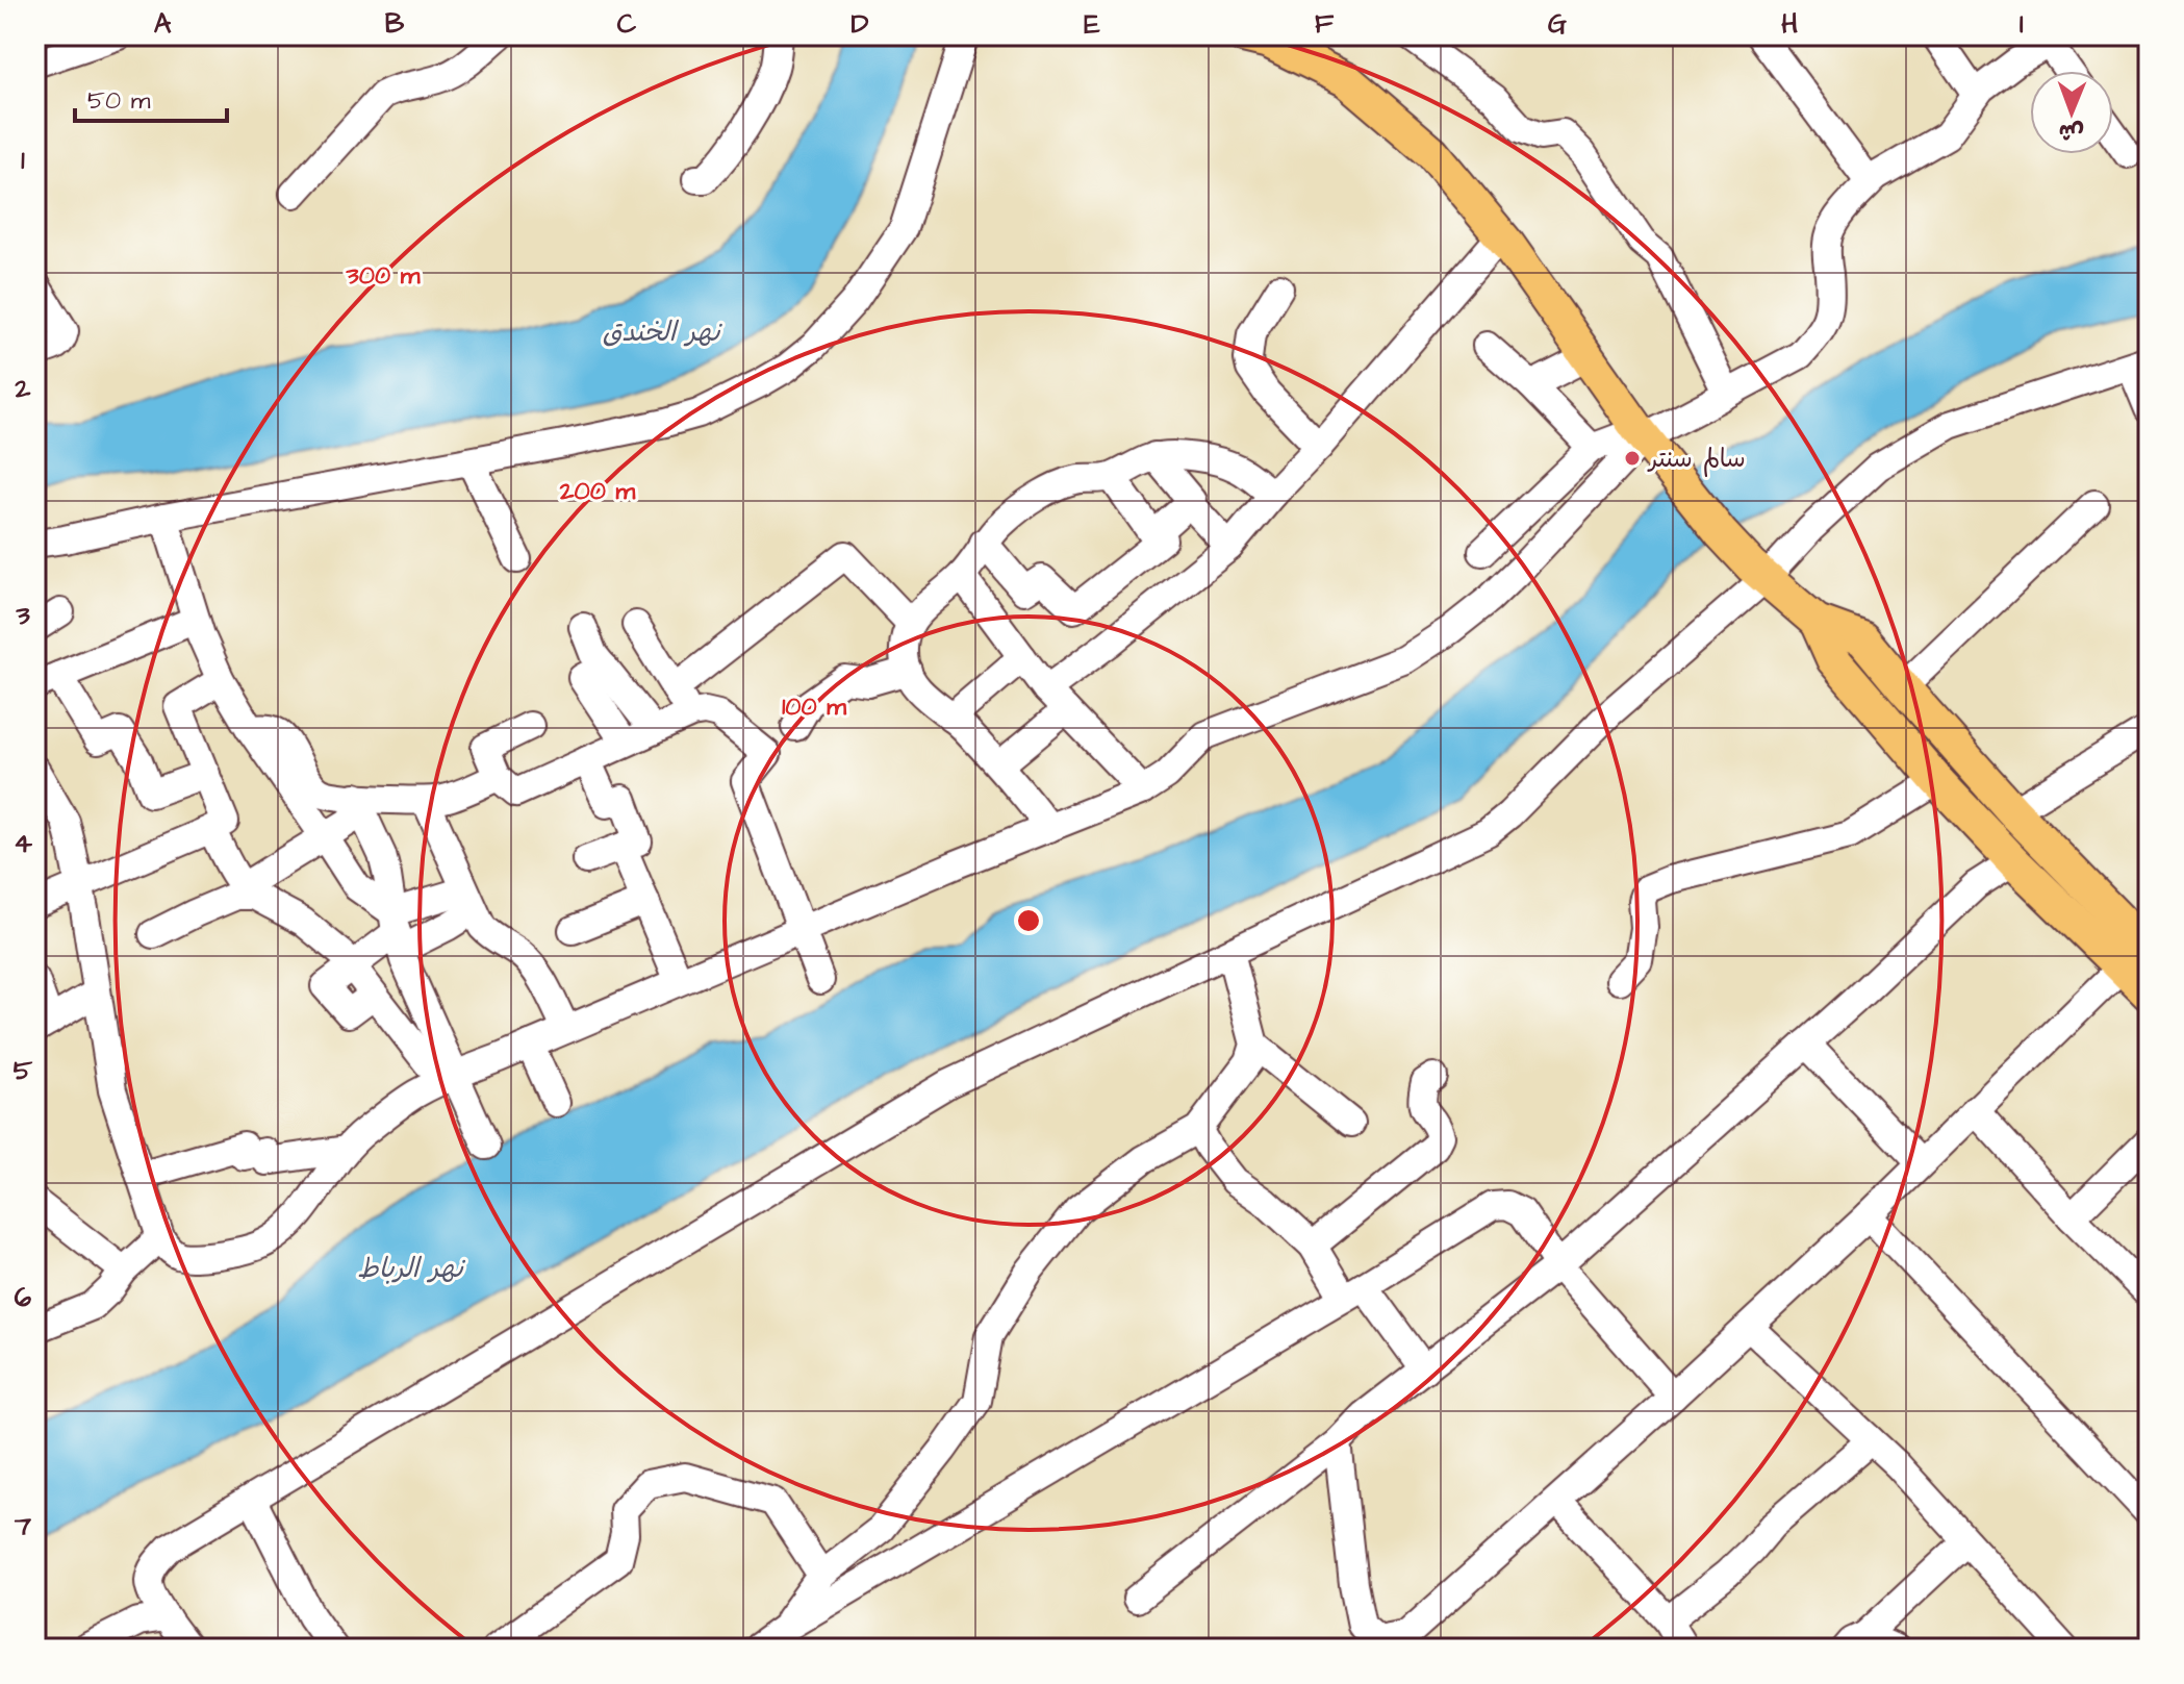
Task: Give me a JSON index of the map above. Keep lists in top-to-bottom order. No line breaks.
{"water":["نهر الخندق","نهر الرباط"],"places":["سالم سنتر"],"scale_bar":"50 m","north":"bottom","grid":{"columns":["A","B","C","D","E","F","G","H","I"],"rows":["1","2","3","4","5","6","7"]},"rings":["300 m","200 m","100 m"]}
